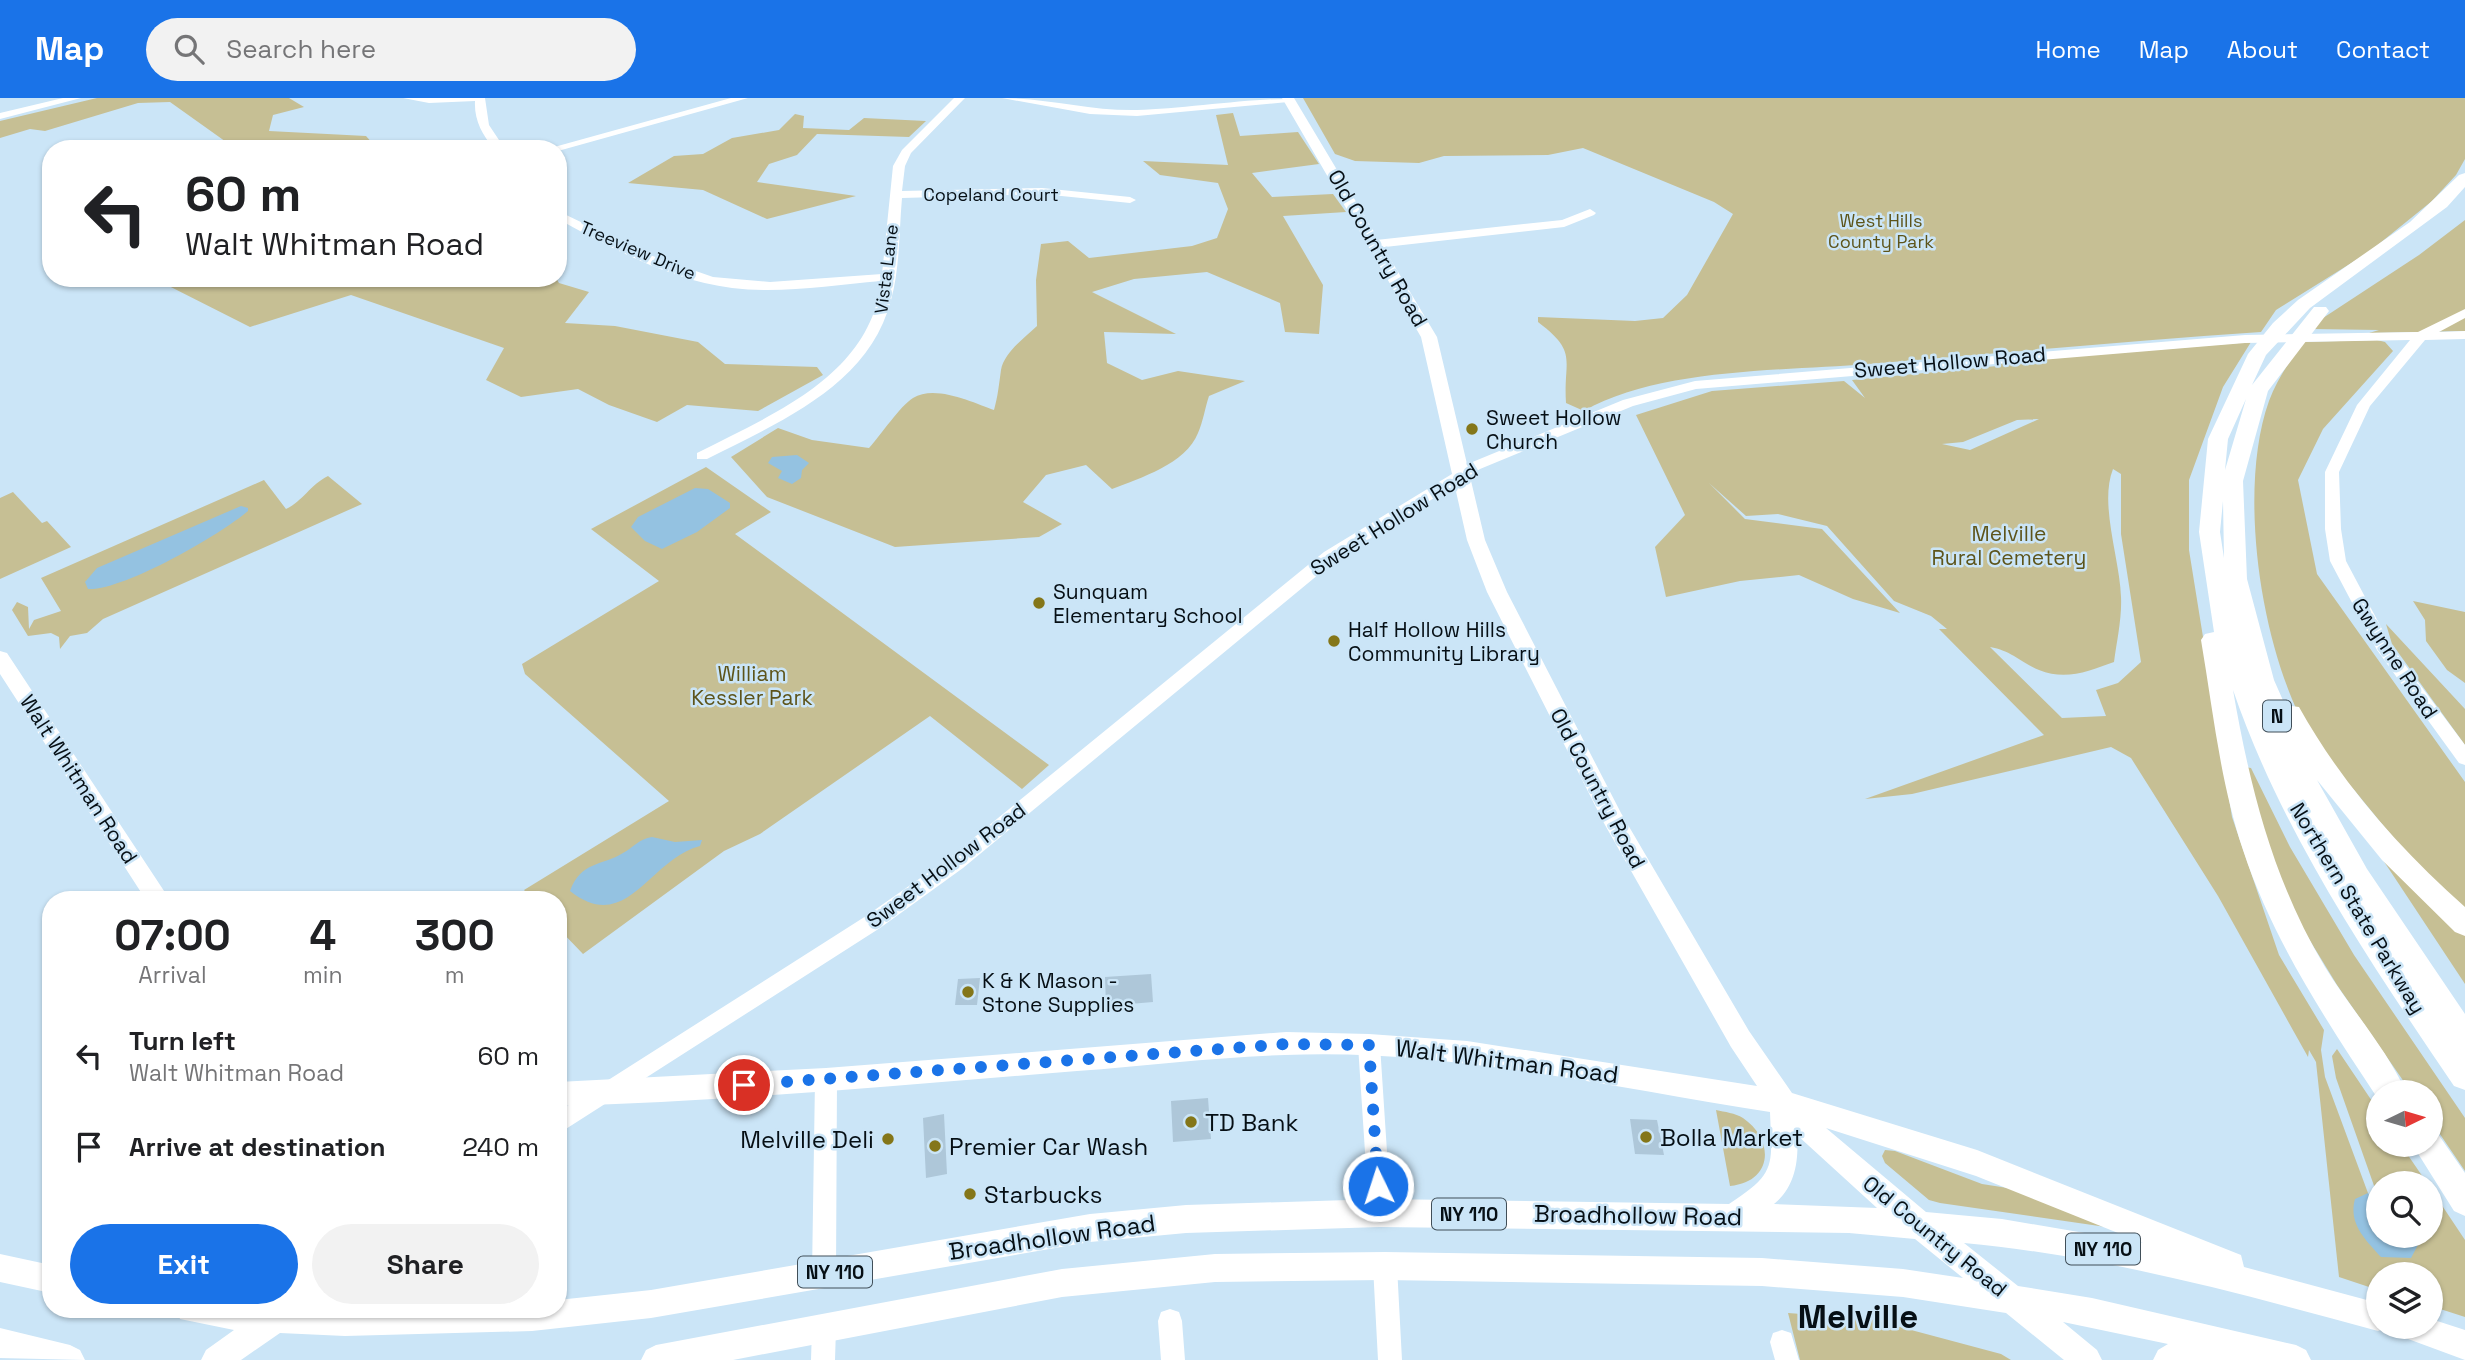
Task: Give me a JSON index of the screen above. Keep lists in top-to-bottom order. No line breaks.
{"streets":{"highway":["N","Northern State Parkway"],"main road":["Old Country Road","Walt Whitman Road","NY 110","Broadhollow Road"],"street":["Copeland Court","Treeview Drive","Vista Lane","Sweet Hollow Road","Gwynne Road"]},"crossings":[["Copeland Court","Vista Lane"],["Old Country Road","Sweet Hollow Road"],["Old Country Road","Walt Whitman Road"],["Old Country Road","NY 110"],["Old Country Road","Broadhollow Road"],["Treeview Drive","Vista Lane"],["Sweet Hollow Road","Gwynne Road"],["Sweet Hollow Road","Walt Whitman Road"],["Walt Whitman Road","NY 110"],["NY 110","Broadhollow Road"]],"districts":["Melville"],"parks":["West Hills County Park","Melville Rural Cemetery","William Kessler Park"],"places":["Sweet Hollow Church","Sunquam Elementary School","Half Hollow Hills Community Library","K & K Mason - Stone Supplies","TD Bank","Bolla Market","Melville Deli","Premier Car Wash","Starbucks"],"north":"right","page":{"header":"Map","search":"Search here","nav":["Home","Map","About","Contact"],"turn":["60 m","Walt Whitman Road"],"eta":["07:00","Arrival","4","min","300","m"],"list":[{"name":"Turn left","note":"Walt Whitman Road","value":"60 m"},{"name":"Arrive at destination","value":"240 m"}],"buttons":["Exit","Share"]}}
